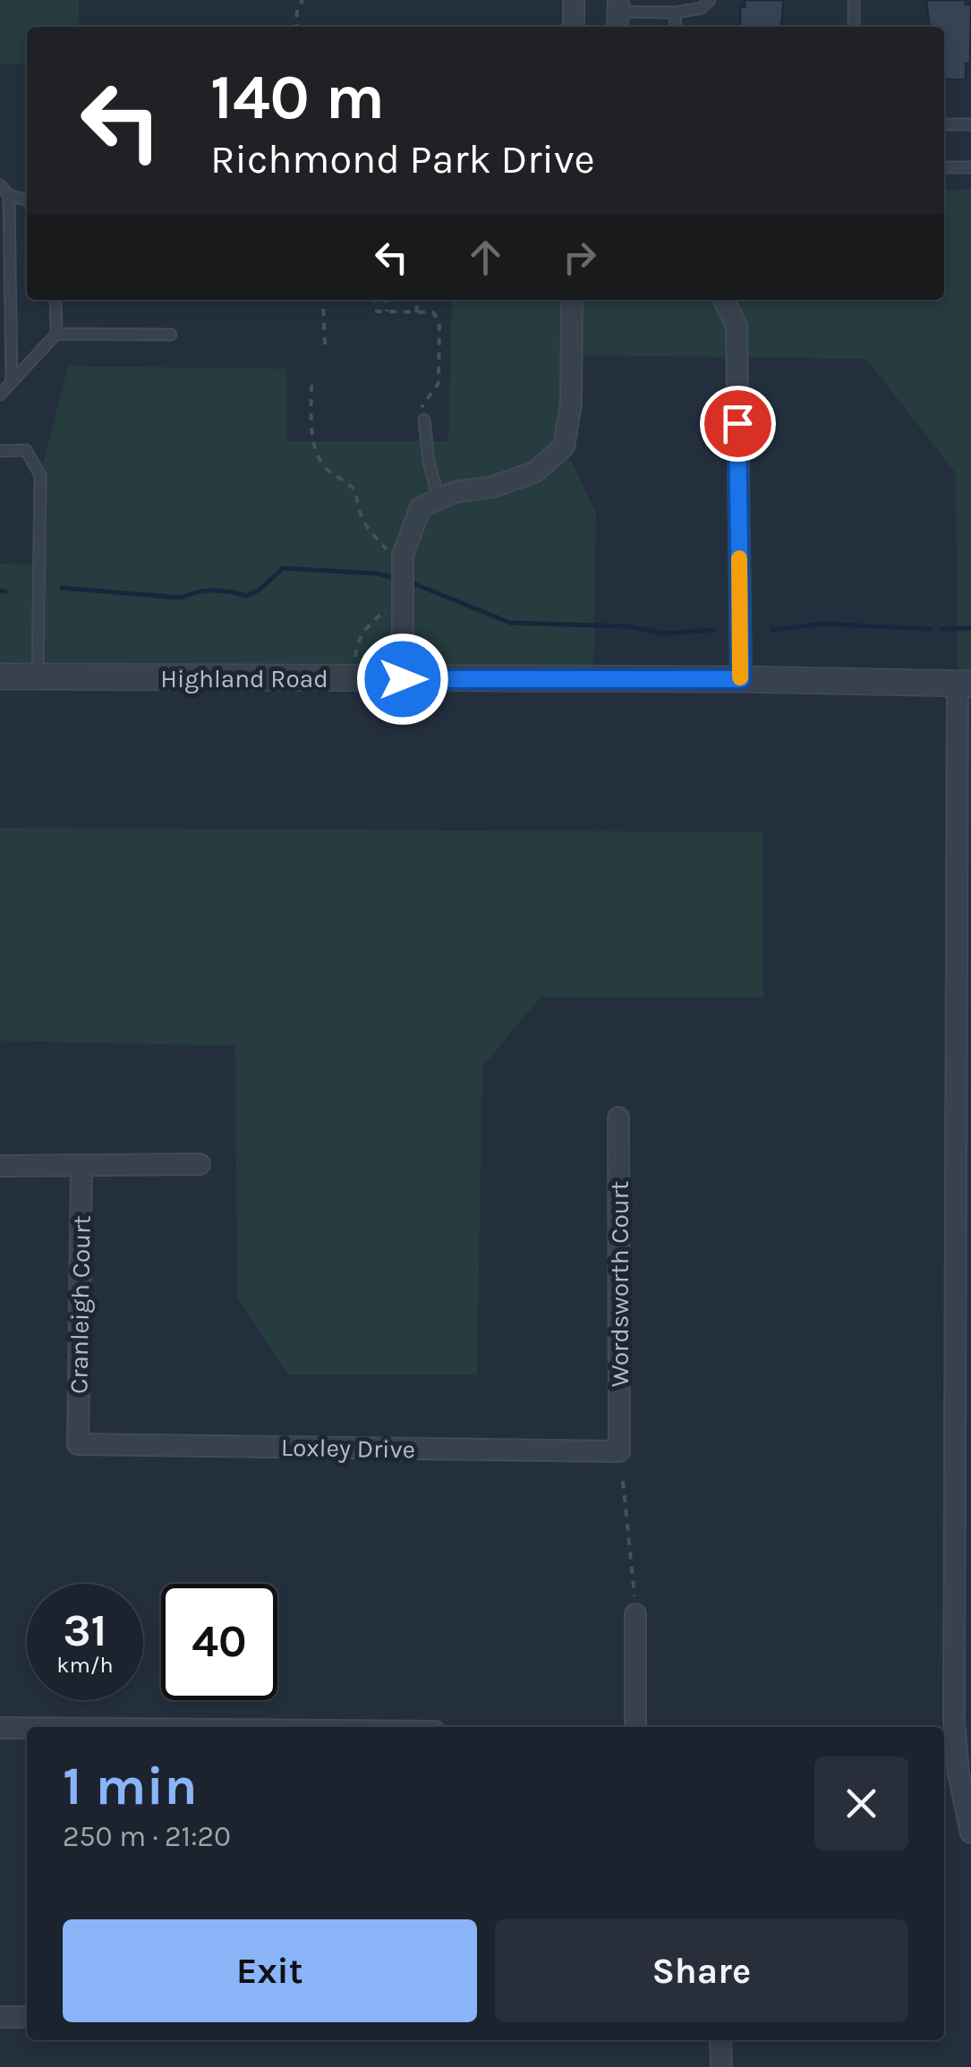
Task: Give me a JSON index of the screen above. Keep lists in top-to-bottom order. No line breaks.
{"streets":{"street":["Highland Road","Wordsworth Court","Cranleigh Court","Loxley Drive"]},"crossings":[["Wordsworth Court","Loxley Drive"],["Cranleigh Court","Loxley Drive"]],"page":{"turn":["140 m","Richmond Park Drive"],"speed":"31 km/h","limit":"40","heading":["1 min","250 m · 21:20"],"buttons":["Exit","Share"]}}
